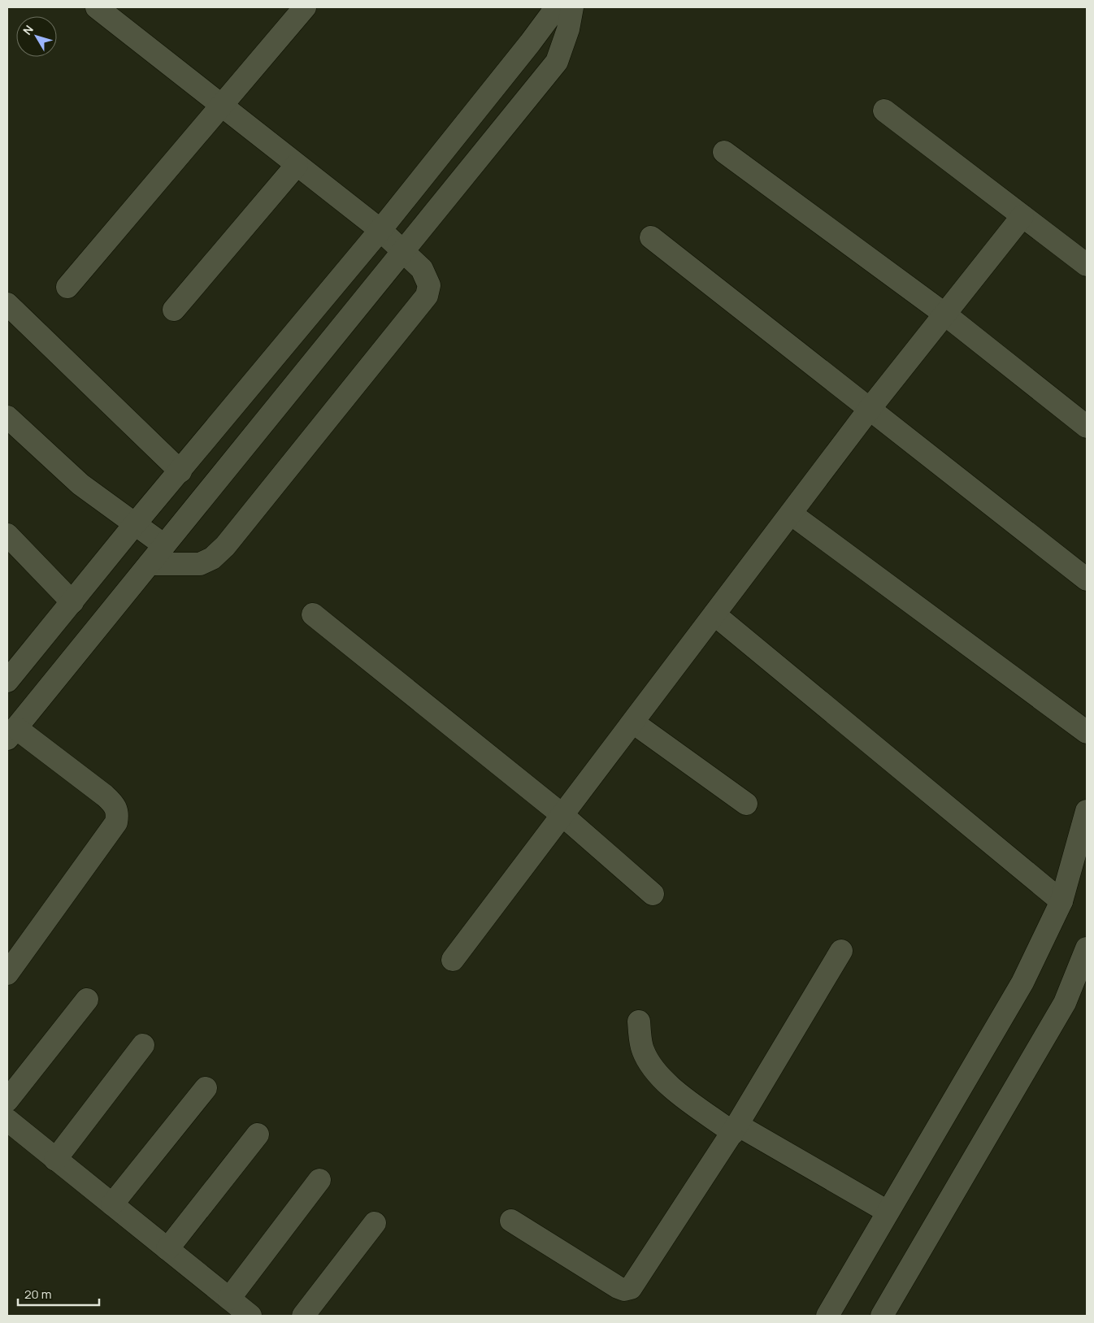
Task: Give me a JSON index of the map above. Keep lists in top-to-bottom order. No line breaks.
{"scale_bar":"20 m","north":"top left"}
